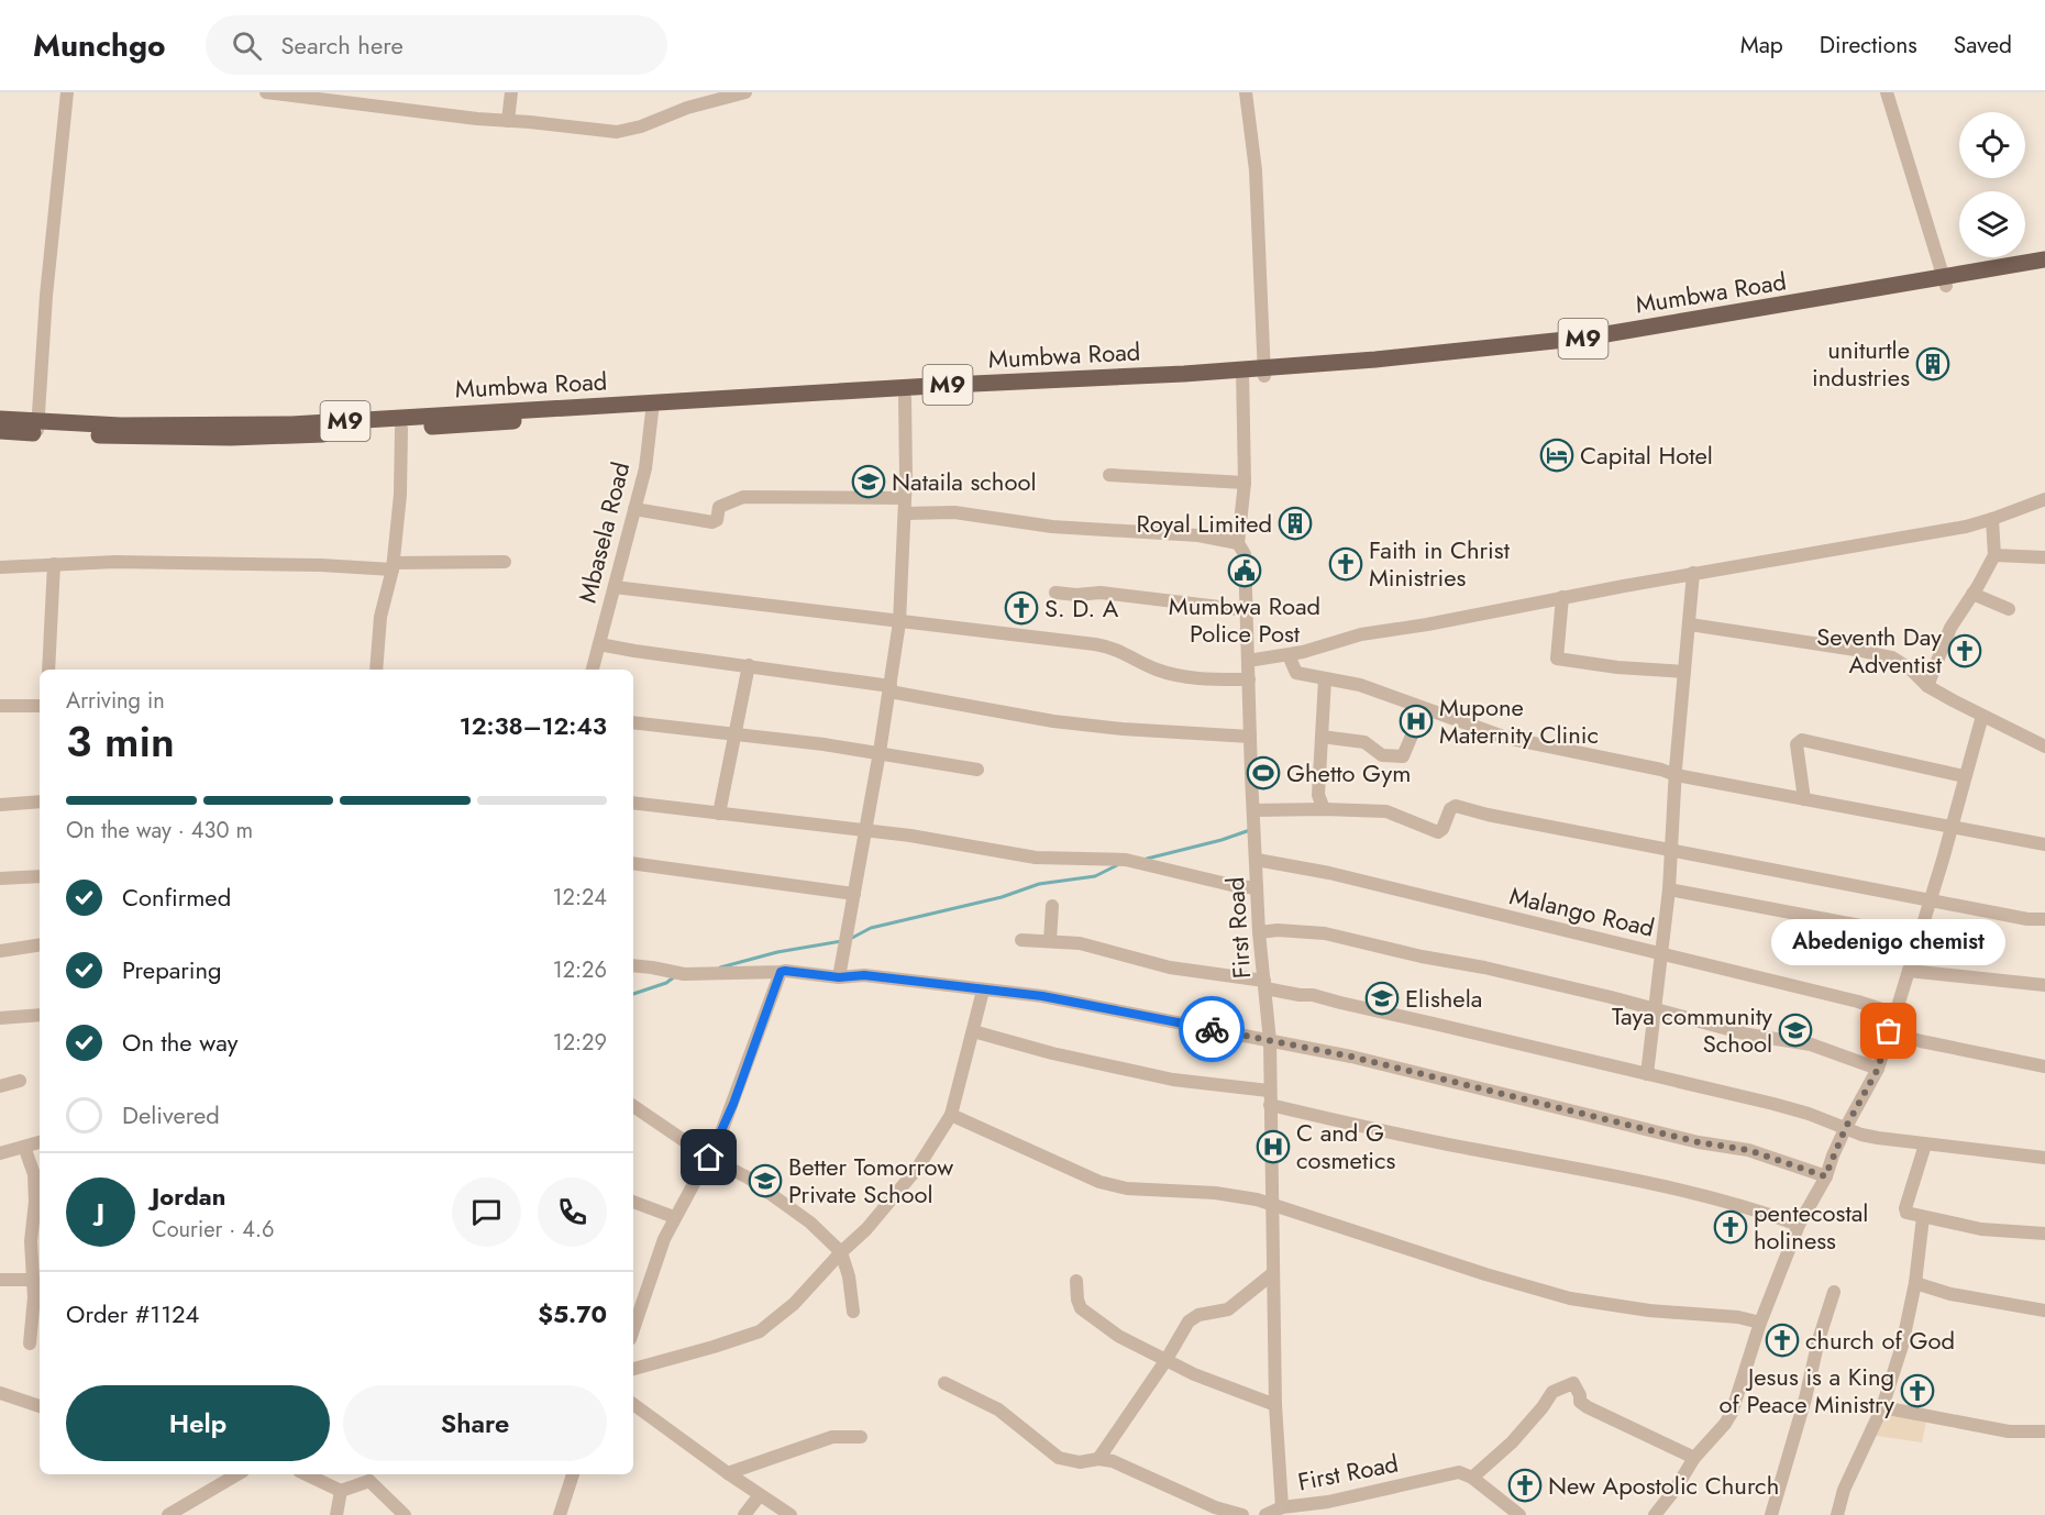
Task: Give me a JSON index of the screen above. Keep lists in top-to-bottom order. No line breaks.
{"streets":{"main road":["Mumbwa Road","M9"],"street":["Mbasela Road","Malango Road","First Road"]},"crossings":[["Mumbwa Road","Mbasela Road"],["Mumbwa Road","First Road"],["Malango Road","First Road"]],"places":{"building":["uniturtle industries","Royal Limited"],"hotel":["Capital Hotel"],"school or university":["Nataila school","Elishela","Taya community School","Better Tomorrow Private School"],"church":["Faith in Christ Ministries","S. D. A","Seventh Day Adventist","pentecostal holiness","church of God","Jesus is a King of Peace Ministry","New Apostolic Church"],"public building":["Mumbwa Road Police Post"],"hospital":["Mupone Maternity Clinic","C and G cosmetics"],"sports":["Ghetto Gym"],"other":["Abedenigo chemist"]},"page":{"header":"Munchgo","search":"Search here","nav":["Map","Directions","Saved"],"heading":["3 min","Arriving in","12:38–12:43"],"panel":["Jordan","Courier · 4.6","Order #1124","$5.70"],"bar":"On the way · 430 m","list":[["Confirmed","12:24"],["Preparing","12:26"],["On the way","12:29"],"Delivered"],"bubble":"Abedenigo chemist","round":"J","buttons":["Help","Share"]}}
